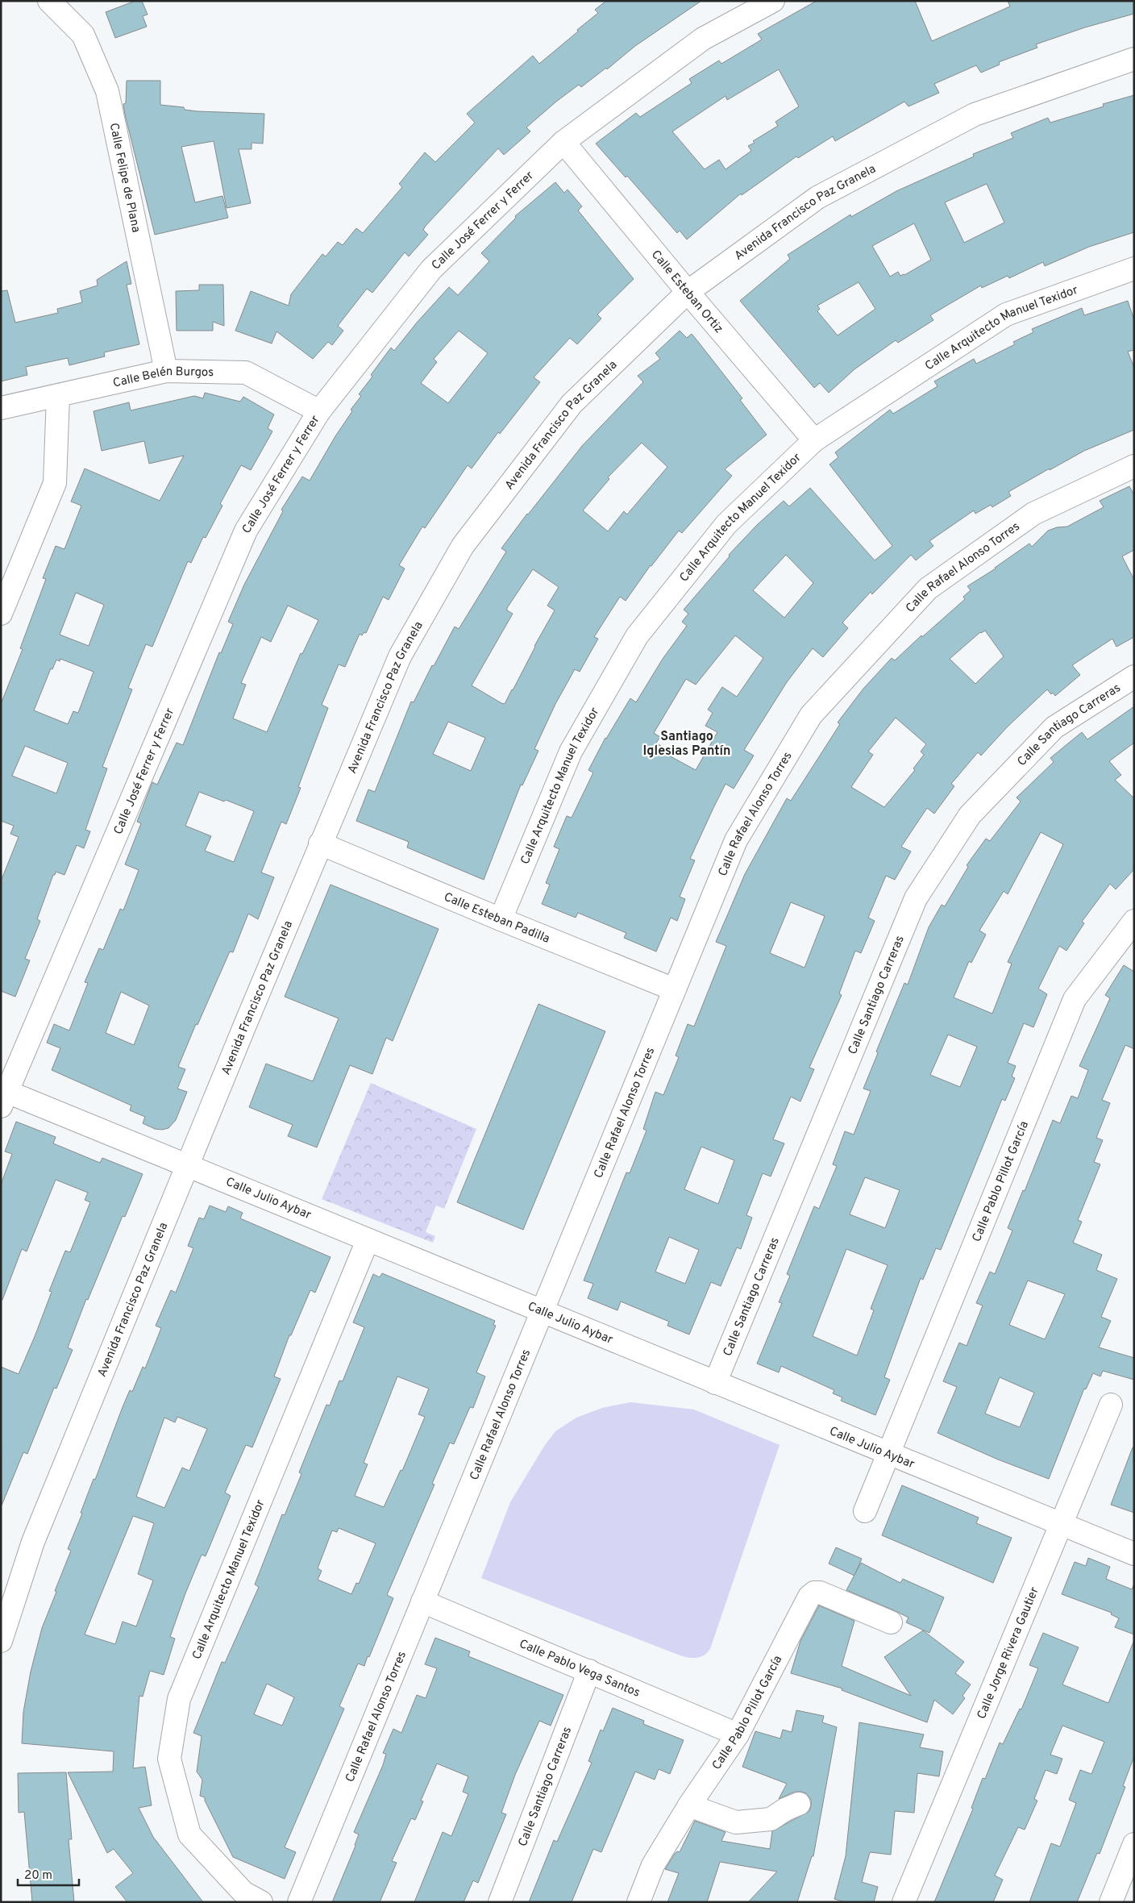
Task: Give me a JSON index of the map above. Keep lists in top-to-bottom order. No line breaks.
{"streets":{"street":["Calle Felipe de Plana","Avenida Francisco Paz Granela","Calle José Ferrer y Ferrer","Calle Esteban Ortiz","Calle Arquitecto Manuel Texidor","Calle Belén Burgos","Calle Rafael Alonso Torres","Calle Santiago Carreras","Calle Esteban Padilla","Calle Pablo Pillot García","Calle Julio Aybar","Calle Jorge Rivera Gautier","Calle Pablo Vega Santos"]},"crossings":[["Calle Felipe de Plana","Calle Belén Burgos"],["Avenida Francisco Paz Granela","Calle Esteban Ortiz"],["Avenida Francisco Paz Granela","Calle Esteban Padilla"],["Avenida Francisco Paz Granela","Calle Julio Aybar"],["Calle José Ferrer y Ferrer","Calle Esteban Ortiz"],["Calle José Ferrer y Ferrer","Calle Belén Burgos"],["Calle José Ferrer y Ferrer","Calle Julio Aybar"],["Calle Esteban Ortiz","Calle Arquitecto Manuel Texidor"],["Calle Arquitecto Manuel Texidor","Calle Esteban Padilla"],["Calle Arquitecto Manuel Texidor","Calle Julio Aybar"],["Calle Rafael Alonso Torres","Calle Esteban Padilla"],["Calle Rafael Alonso Torres","Calle Julio Aybar"],["Calle Rafael Alonso Torres","Calle Pablo Vega Santos"],["Calle Santiago Carreras","Calle Julio Aybar"],["Calle Santiago Carreras","Calle Pablo Vega Santos"],["Calle Pablo Pillot García","Calle Julio Aybar"],["Calle Pablo Pillot García","Calle Pablo Vega Santos"],["Calle Julio Aybar","Calle Jorge Rivera Gautier"]],"districts":["Santiago Iglesias Pantín"],"scale_bar":"20 m"}
